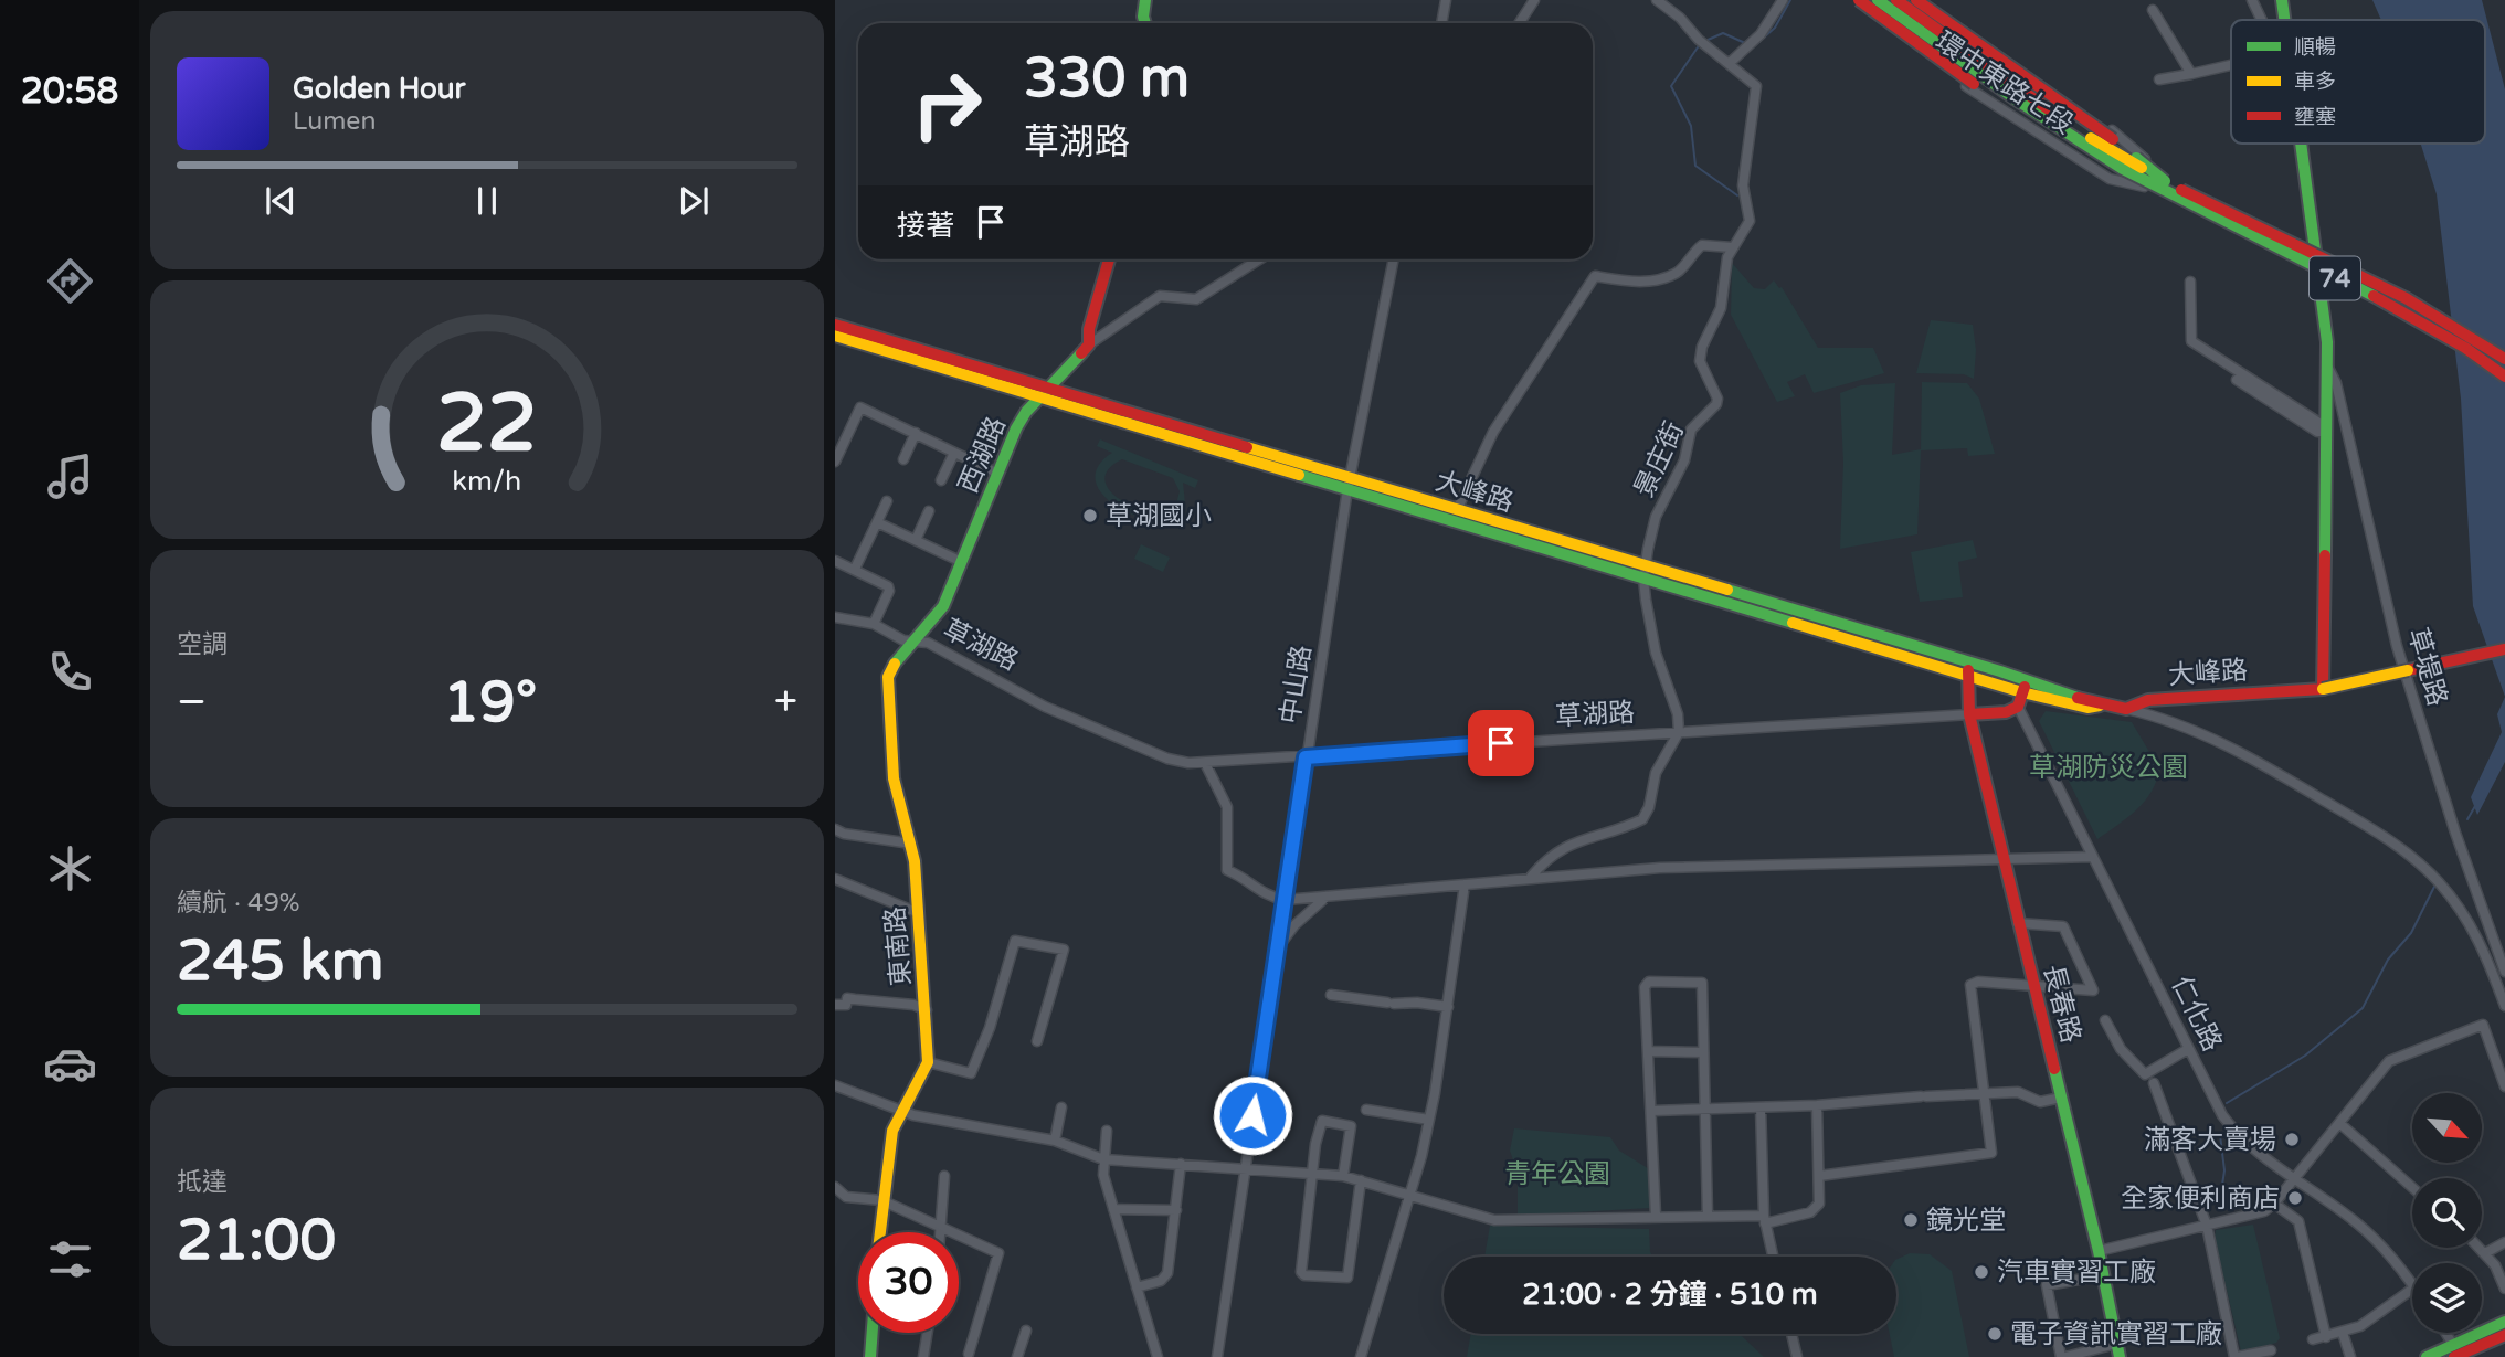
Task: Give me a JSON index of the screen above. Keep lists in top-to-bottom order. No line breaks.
{"streets":{"main road":["環中東路七段","74","西湖路","大峰路","草湖路","草堤路","東南路","長春路"],"street":["景庄街","中山路","仁化路"]},"crossings":[["環中東路七段","74"],["環中東路七段","草堤路"],["西湖路","大峰路"],["西湖路","草湖路"],["西湖路","東南路"],["景庄街","大峰路"],["景庄街","草湖路"],["大峰路","草堤路"],["大峰路","中山路"],["大峰路","長春路"],["草湖路","中山路"],["草湖路","東南路"],["草湖路","長春路"],["草湖路","仁化路"]],"parks":["草湖防災公園","青年公園"],"places":["草湖國小","滿客大賣場","全家便利商店","鏡光堂","汽車實習工廠","電子資訊實習工廠"],"legend":["順暢","車多","壅塞"],"north":"bottom right","page":{"tabs":"20:58","turn":["330 m","草湖路"],"song":["Golden Hour","Lumen"],"then":"接著","tile":["空調",["續航 · 49%","245 km"],["抵達","21:00"]],"heat":["−","19°","+"],"limit":"30","trip":"21:00 · 2 分鐘 · 510 m","gauge":["22","km/h"]}}
